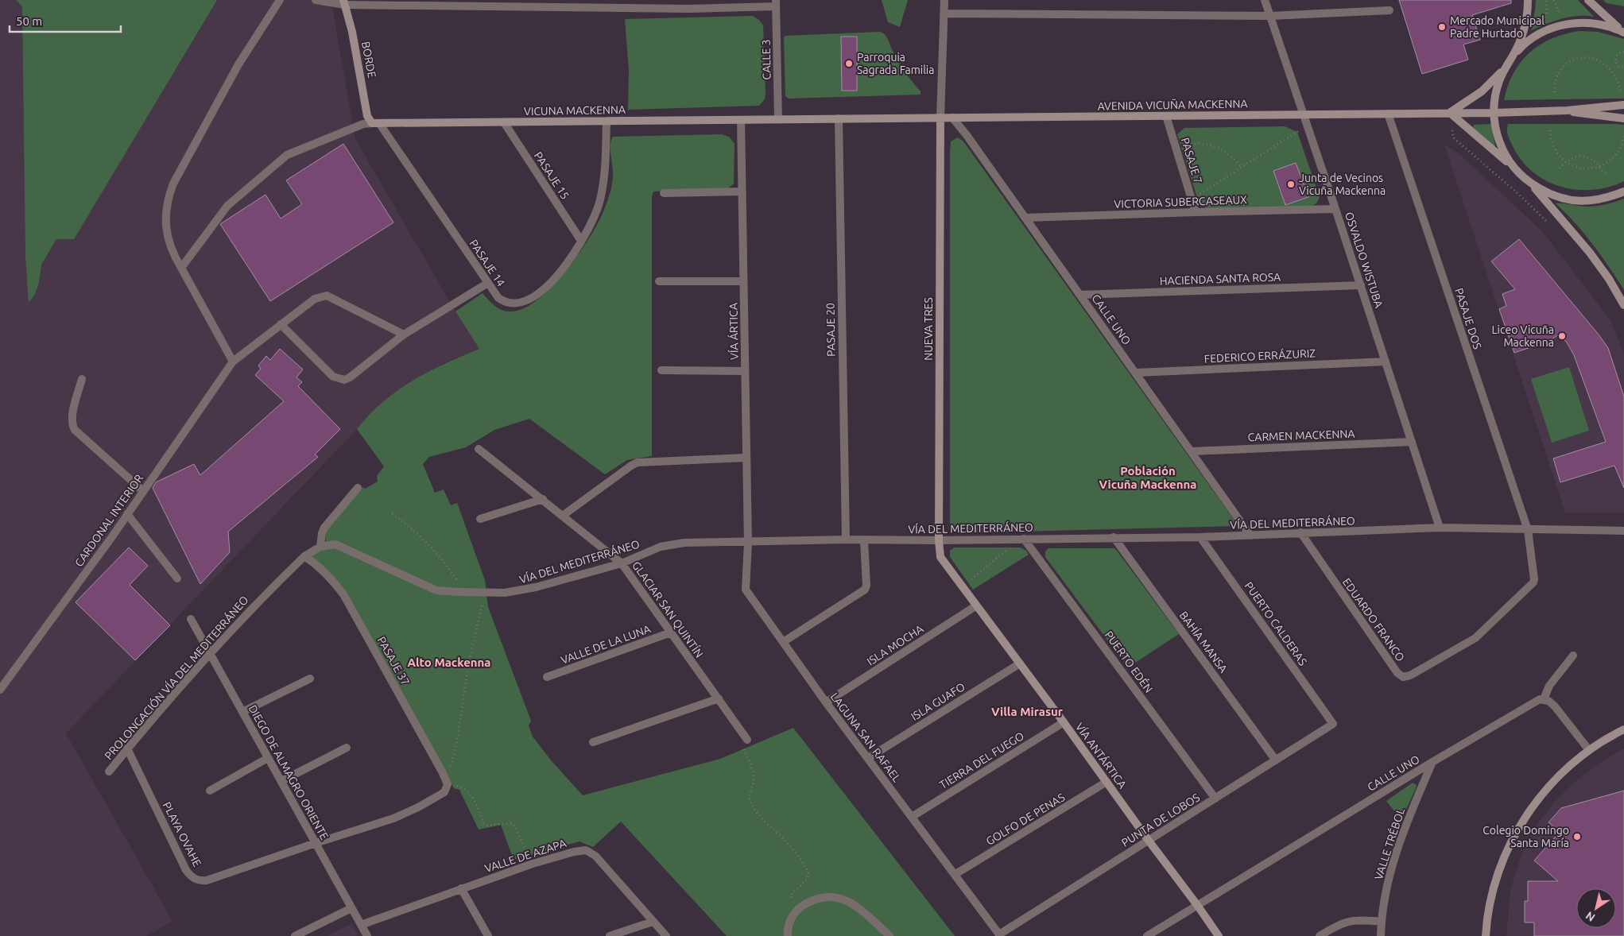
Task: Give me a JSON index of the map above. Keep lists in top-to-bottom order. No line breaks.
{"streets":{"street":["BORDE","CALLE 3","AVENIDA VICUÑA MACKENNA","VICUNA MACKENNA","PASAJE 7","PASAJE 15","VICTORIA SUBERCASEAUX","OSVALDO WISTUBA","PASAJE 14","HACIENDA SANTA ROSA","PASAJE DOS","CALLE UNO","NUEVA TRES","PASAJE 20","VÍA ÁRTICA","FEDERICO ERRÁZURIZ","CARMEN MACKENNA","CARDONAL INTERIOR","VÍA DEL MEDITERRÁNEO","GLACIAR SAN QUINTÍN","EDUARDO FRANCO","PUERTO CALDERAS","BAHÍA MANSA","VALLE DE LA LUNA","ISLA MOCHA","PASAJE 37","PUERTO EDÉN","PROLONGACIÓN VÍA DEL MEDITERRÁNEO","ISLA GUAFO","LAGUNA SAN RAFAEL","VÍA ANTÁRTICA","TIERRA DEL FUEGO","DIEGO DE ALMAGRO ORIENTE","GOLFO DE PENAS","PUNTA DE LOBOS","PLAYA OVAHE","VALLE TRÉBOL","VALLE DE AZAPA"]},"crossings":[["BORDE","VICUNA MACKENNA"],["BORDE","PASAJE 14"],["CALLE 3","AVENIDA VICUÑA MACKENNA"],["CALLE 3","VICUNA MACKENNA"],["AVENIDA VICUÑA MACKENNA","VICUNA MACKENNA"],["AVENIDA VICUÑA MACKENNA","PASAJE 7"],["AVENIDA VICUÑA MACKENNA","OSVALDO WISTUBA"],["AVENIDA VICUÑA MACKENNA","PASAJE DOS"],["AVENIDA VICUÑA MACKENNA","CALLE UNO"],["AVENIDA VICUÑA MACKENNA","NUEVA TRES"],["AVENIDA VICUÑA MACKENNA","PASAJE 20"],["VICUNA MACKENNA","PASAJE 15"],["VICUNA MACKENNA","PASAJE 14"],["VICUNA MACKENNA","VÍA ÁRTICA"],["PASAJE 7","VICTORIA SUBERCASEAUX"],["PASAJE 15","PASAJE 14"],["VICTORIA SUBERCASEAUX","OSVALDO WISTUBA"],["VICTORIA SUBERCASEAUX","CALLE UNO"],["OSVALDO WISTUBA","HACIENDA SANTA ROSA"],["OSVALDO WISTUBA","FEDERICO ERRÁZURIZ"],["OSVALDO WISTUBA","CARMEN MACKENNA"],["OSVALDO WISTUBA","VÍA DEL MEDITERRÁNEO"],["HACIENDA SANTA ROSA","CALLE UNO"],["PASAJE DOS","VÍA DEL MEDITERRÁNEO"],["PASAJE DOS","EDUARDO FRANCO"],["CALLE UNO","FEDERICO ERRÁZURIZ"],["CALLE UNO","CARMEN MACKENNA"],["CALLE UNO","VÍA DEL MEDITERRÁNEO"],["CALLE UNO","VÍA ANTÁRTICA"],["CALLE UNO","VALLE TRÉBOL"],["NUEVA TRES","VÍA DEL MEDITERRÁNEO"],["NUEVA TRES","VÍA ANTÁRTICA"],["PASAJE 20","VÍA DEL MEDITERRÁNEO"],["VÍA ÁRTICA","VÍA DEL MEDITERRÁNEO"],["VÍA ÁRTICA","LAGUNA SAN RAFAEL"],["VÍA DEL MEDITERRÁNEO","GLACIAR SAN QUINTÍN"],["VÍA DEL MEDITERRÁNEO","EDUARDO FRANCO"],["VÍA DEL MEDITERRÁNEO","PUERTO CALDERAS"],["VÍA DEL MEDITERRÁNEO","BAHÍA MANSA"],["VÍA DEL MEDITERRÁNEO","PUERTO EDÉN"],["VÍA DEL MEDITERRÁNEO","PROLONGACIÓN VÍA DEL MEDITERRÁNEO"],["VÍA DEL MEDITERRÁNEO","LAGUNA SAN RAFAEL"],["VÍA DEL MEDITERRÁNEO","VÍA ANTÁRTICA"],["GLACIAR SAN QUINTÍN","VALLE DE LA LUNA"],["PUERTO CALDERAS","PUNTA DE LOBOS"],["BAHÍA MANSA","PUNTA DE LOBOS"],["ISLA MOCHA","LAGUNA SAN RAFAEL"],["ISLA MOCHA","VÍA ANTÁRTICA"],["PASAJE 37","PROLONGACIÓN VÍA DEL MEDITERRÁNEO"],["PASAJE 37","PLAYA OVAHE"],["PUERTO EDÉN","PUNTA DE LOBOS"],["PROLONGACIÓN VÍA DEL MEDITERRÁNEO","DIEGO DE ALMAGRO ORIENTE"],["PROLONGACIÓN VÍA DEL MEDITERRÁNEO","PLAYA OVAHE"],["ISLA GUAFO","LAGUNA SAN RAFAEL"],["ISLA GUAFO","VÍA ANTÁRTICA"],["LAGUNA SAN RAFAEL","TIERRA DEL FUEGO"],["LAGUNA SAN RAFAEL","GOLFO DE PENAS"],["LAGUNA SAN RAFAEL","PUNTA DE LOBOS"],["VÍA ANTÁRTICA","TIERRA DEL FUEGO"],["VÍA ANTÁRTICA","GOLFO DE PENAS"],["VÍA ANTÁRTICA","PUNTA DE LOBOS"],["DIEGO DE ALMAGRO ORIENTE","PLAYA OVAHE"],["DIEGO DE ALMAGRO ORIENTE","VALLE DE AZAPA"]],"districts":["Población Vicuña Mackenna","Alto Mackenna","Villa Mirasur"],"places":["Mercado Municipal Padre Hurtado","Parroquia Sagrada Familia","Junta de Vecinos Vicuña Mackenna","Liceo Vicuña Mackenna","Colegio Domingo Santa María"],"scale_bar":"50 m","north":"bottom left"}
